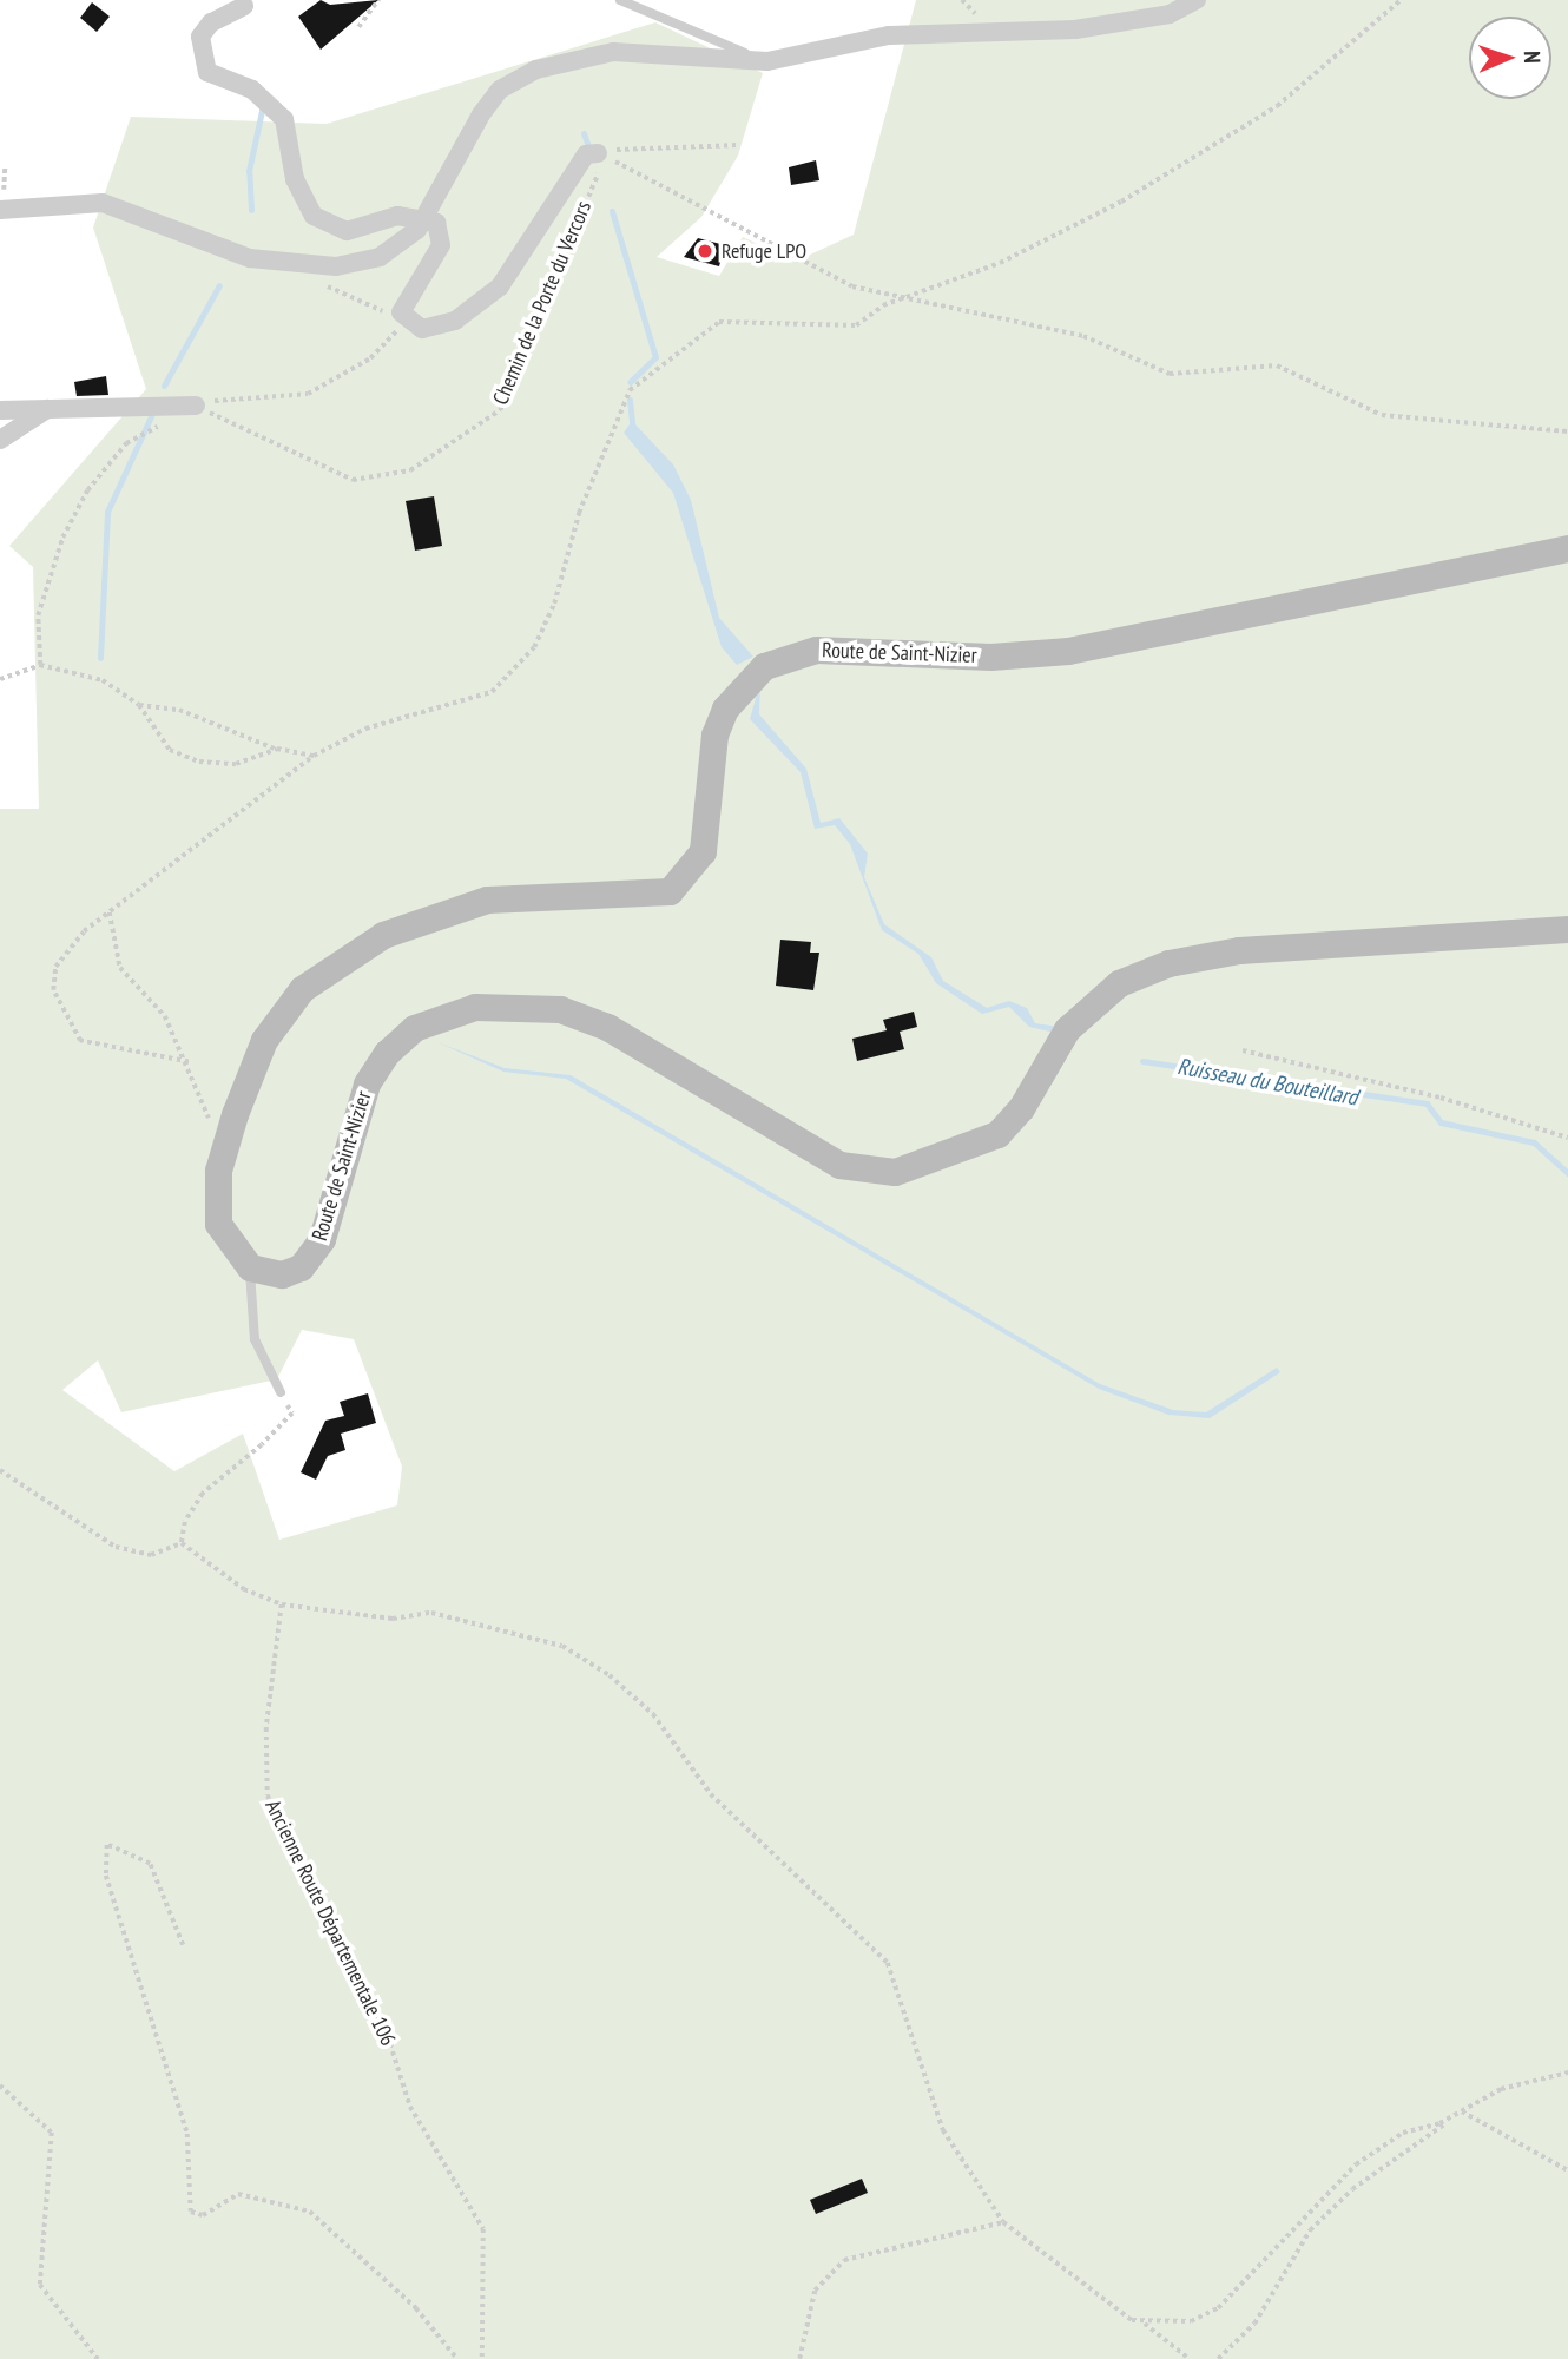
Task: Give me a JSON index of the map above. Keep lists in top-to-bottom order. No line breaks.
{"streets":{"main road":["Route de Saint-Nizier"],"path":["Chemin de la Porte du Vercors","Ancienne Route Départementale 106"]},"water":["Ruisseau du Bouteillard"],"places":["Refuge LPO"],"north":"right"}
